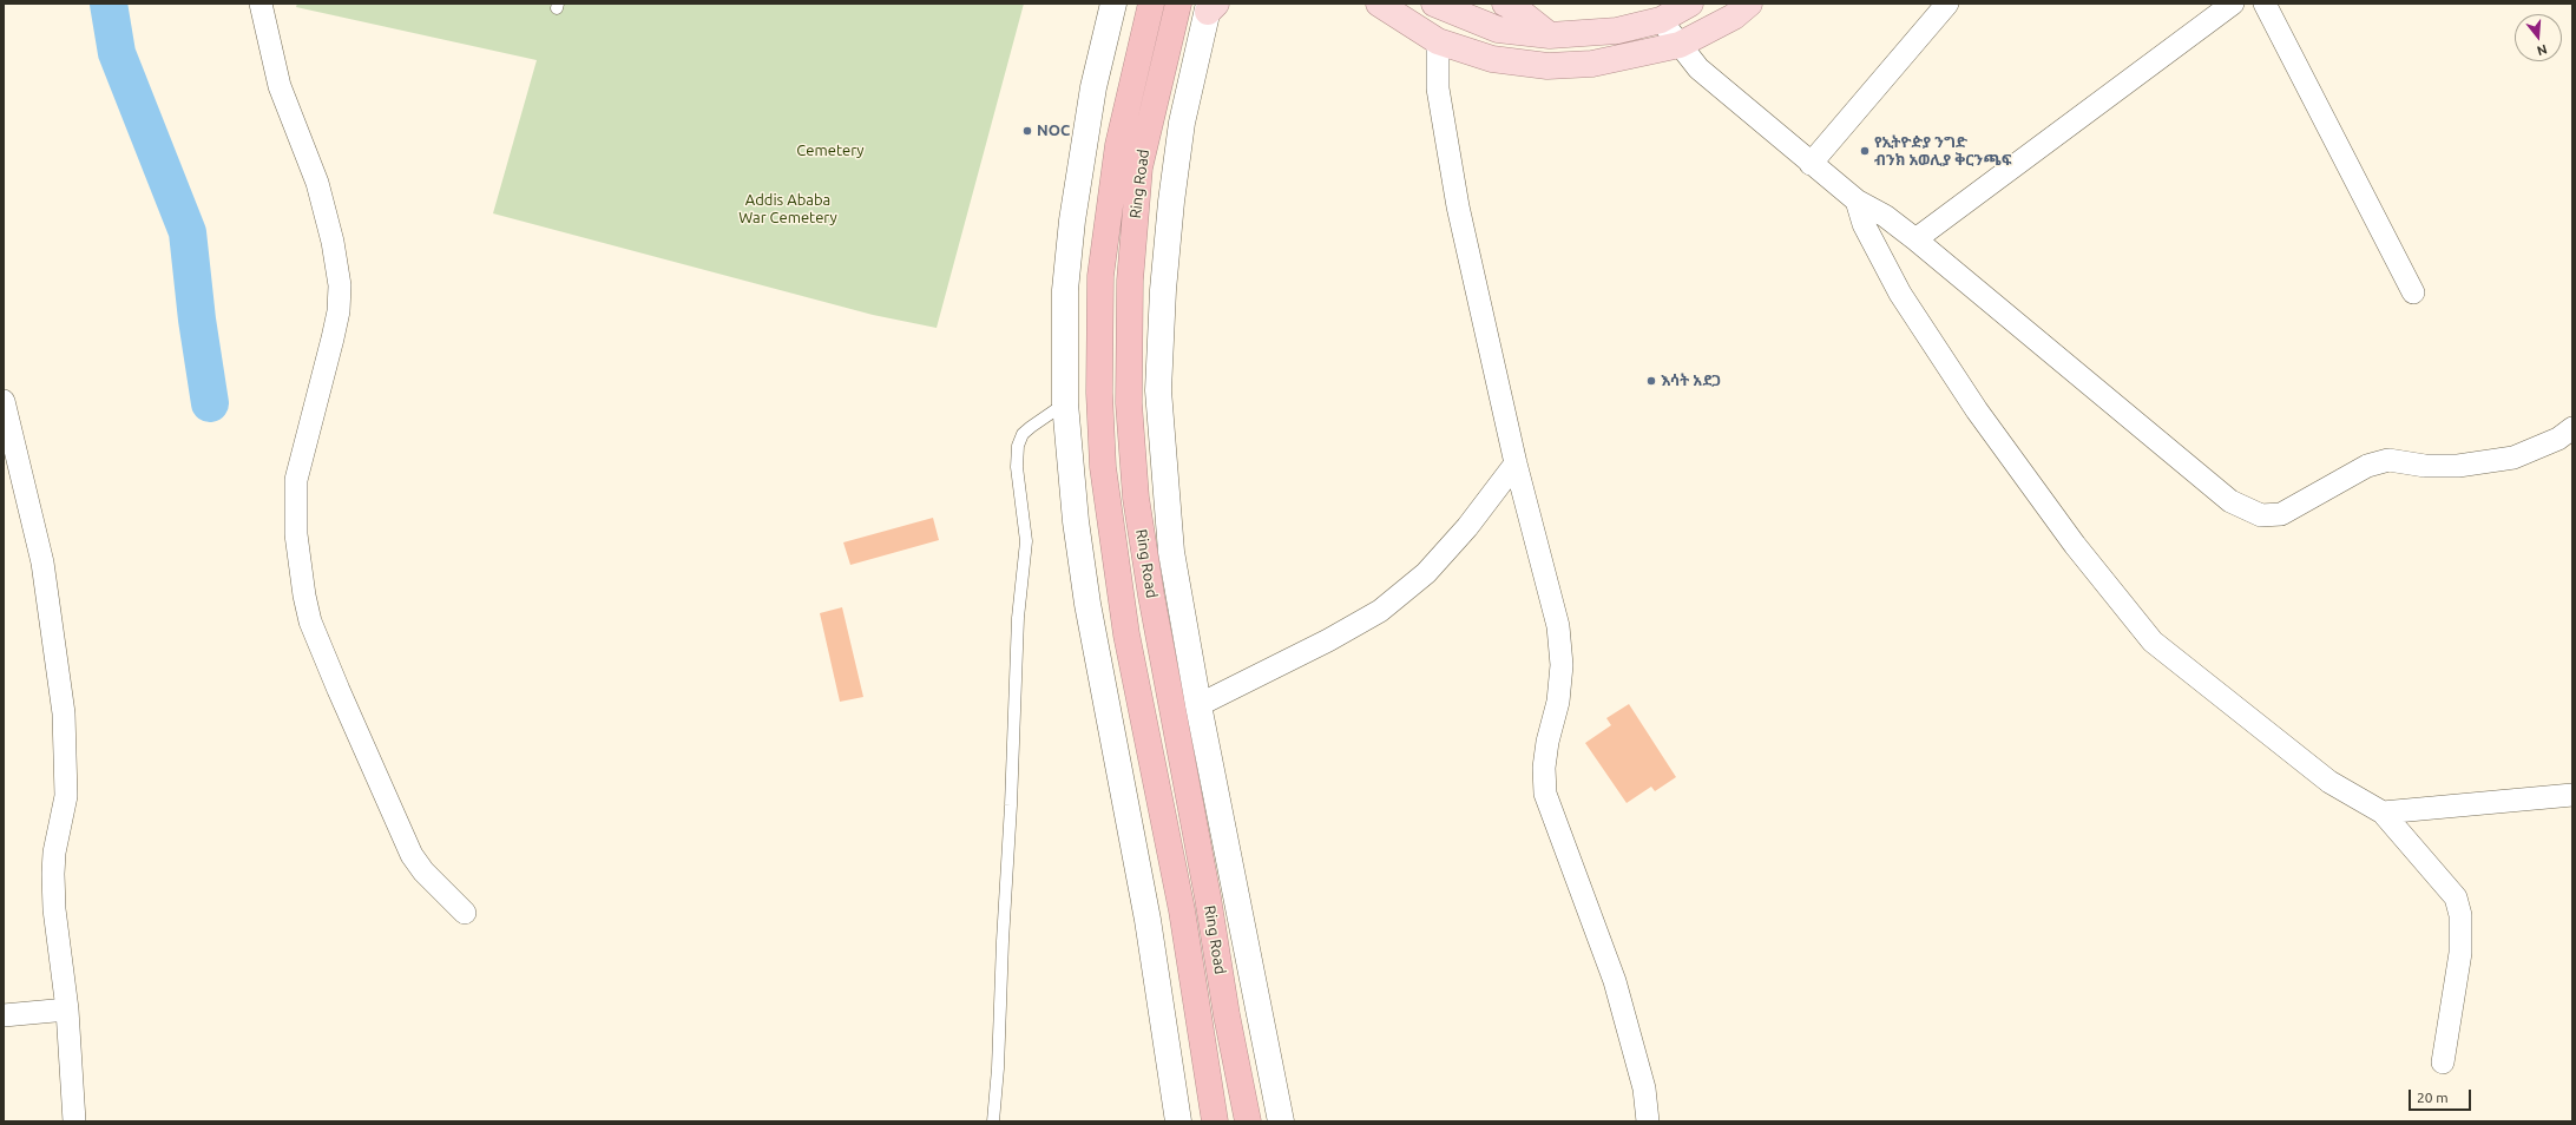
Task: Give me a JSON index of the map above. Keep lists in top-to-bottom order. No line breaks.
{"streets":{"highway":["Ring Road"]},"parks":["Cemetery","Addis Ababa War Cemetery"],"places":["NOC","የኢትዮዽያ ንግድ ብንክ አወሊያ ቅርንጫፍ","እሳት አደጋ"],"scale_bar":"20 m","north":"bottom"}
